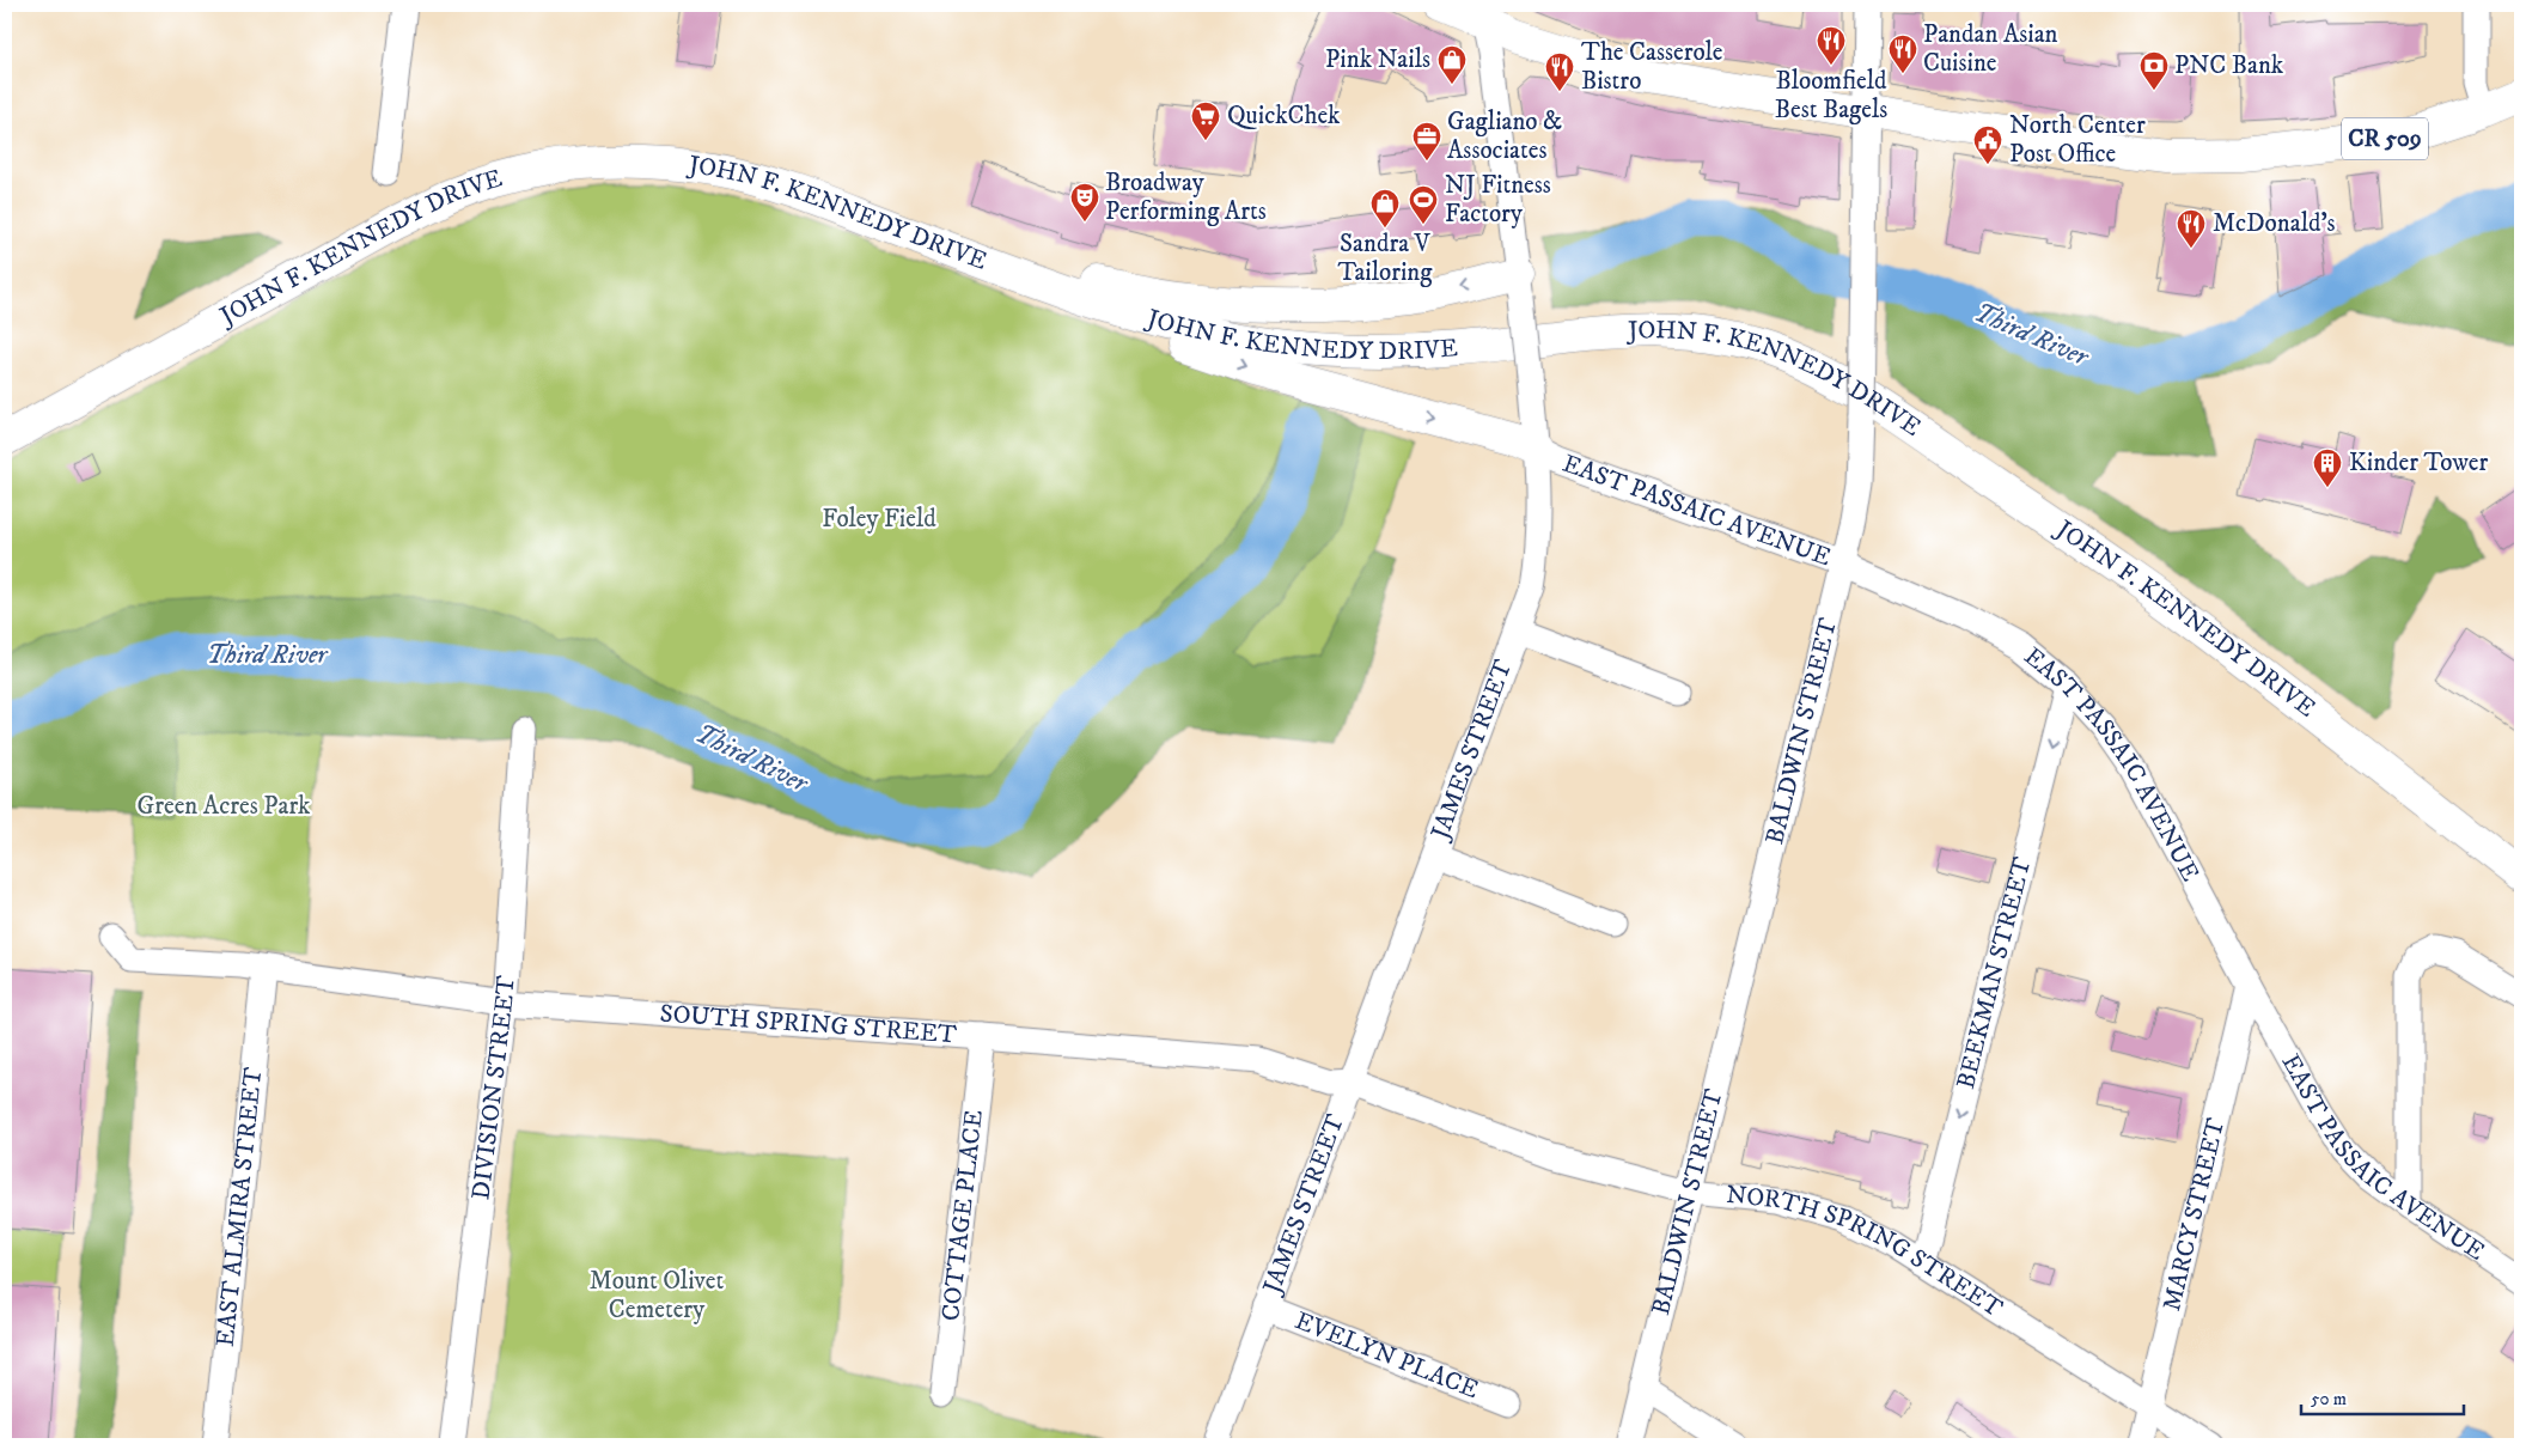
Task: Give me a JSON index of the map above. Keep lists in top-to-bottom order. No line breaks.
{"streets":{"main road":["CR 509","JOHN F. KENNEDY DRIVE"],"street":["EAST PASSAIC AVENUE","BALDWIN STREET","JAMES STREET","BEEKMAN STREET","SOUTH SPRING STREET","DIVISION STREET","EAST ALMIRA STREET","COTTAGE PLACE","MARCY STREET","NORTH SPRING STREET","EVELYN PLACE"]},"crossings":[["CR 509","BALDWIN STREET"],["CR 509","JAMES STREET"],["EAST PASSAIC AVENUE","BALDWIN STREET"],["EAST PASSAIC AVENUE","JAMES STREET"],["EAST PASSAIC AVENUE","BEEKMAN STREET"],["EAST PASSAIC AVENUE","MARCY STREET"],["BALDWIN STREET","NORTH SPRING STREET"],["JAMES STREET","SOUTH SPRING STREET"],["JAMES STREET","NORTH SPRING STREET"],["JAMES STREET","EVELYN PLACE"],["BEEKMAN STREET","NORTH SPRING STREET"],["SOUTH SPRING STREET","DIVISION STREET"],["SOUTH SPRING STREET","EAST ALMIRA STREET"],["SOUTH SPRING STREET","COTTAGE PLACE"],["SOUTH SPRING STREET","NORTH SPRING STREET"],["MARCY STREET","NORTH SPRING STREET"]],"one_way":["BEEKMAN STREET"],"water":["Third River"],"parks":["Foley Field","Green Acres Park","Mount Olivet Cemetery"],"places":{"restaurant":["Bloomfield Best Bagels","Pandan Asian Cuisine","The Casserole Bistro","McDonald's"],"shop":["Pink Nails","Sandra V Tailoring"],"bank":["PNC Bank"],"supermarket":["QuickChek"],"office":["Gagliano & Associates"],"public building":["North Center Post Office"],"theatre":["Broadway Performing Arts"],"sports":["NJ Fitness Factory"],"building":["Kinder Tower"]},"scale_bar":"50 m"}
